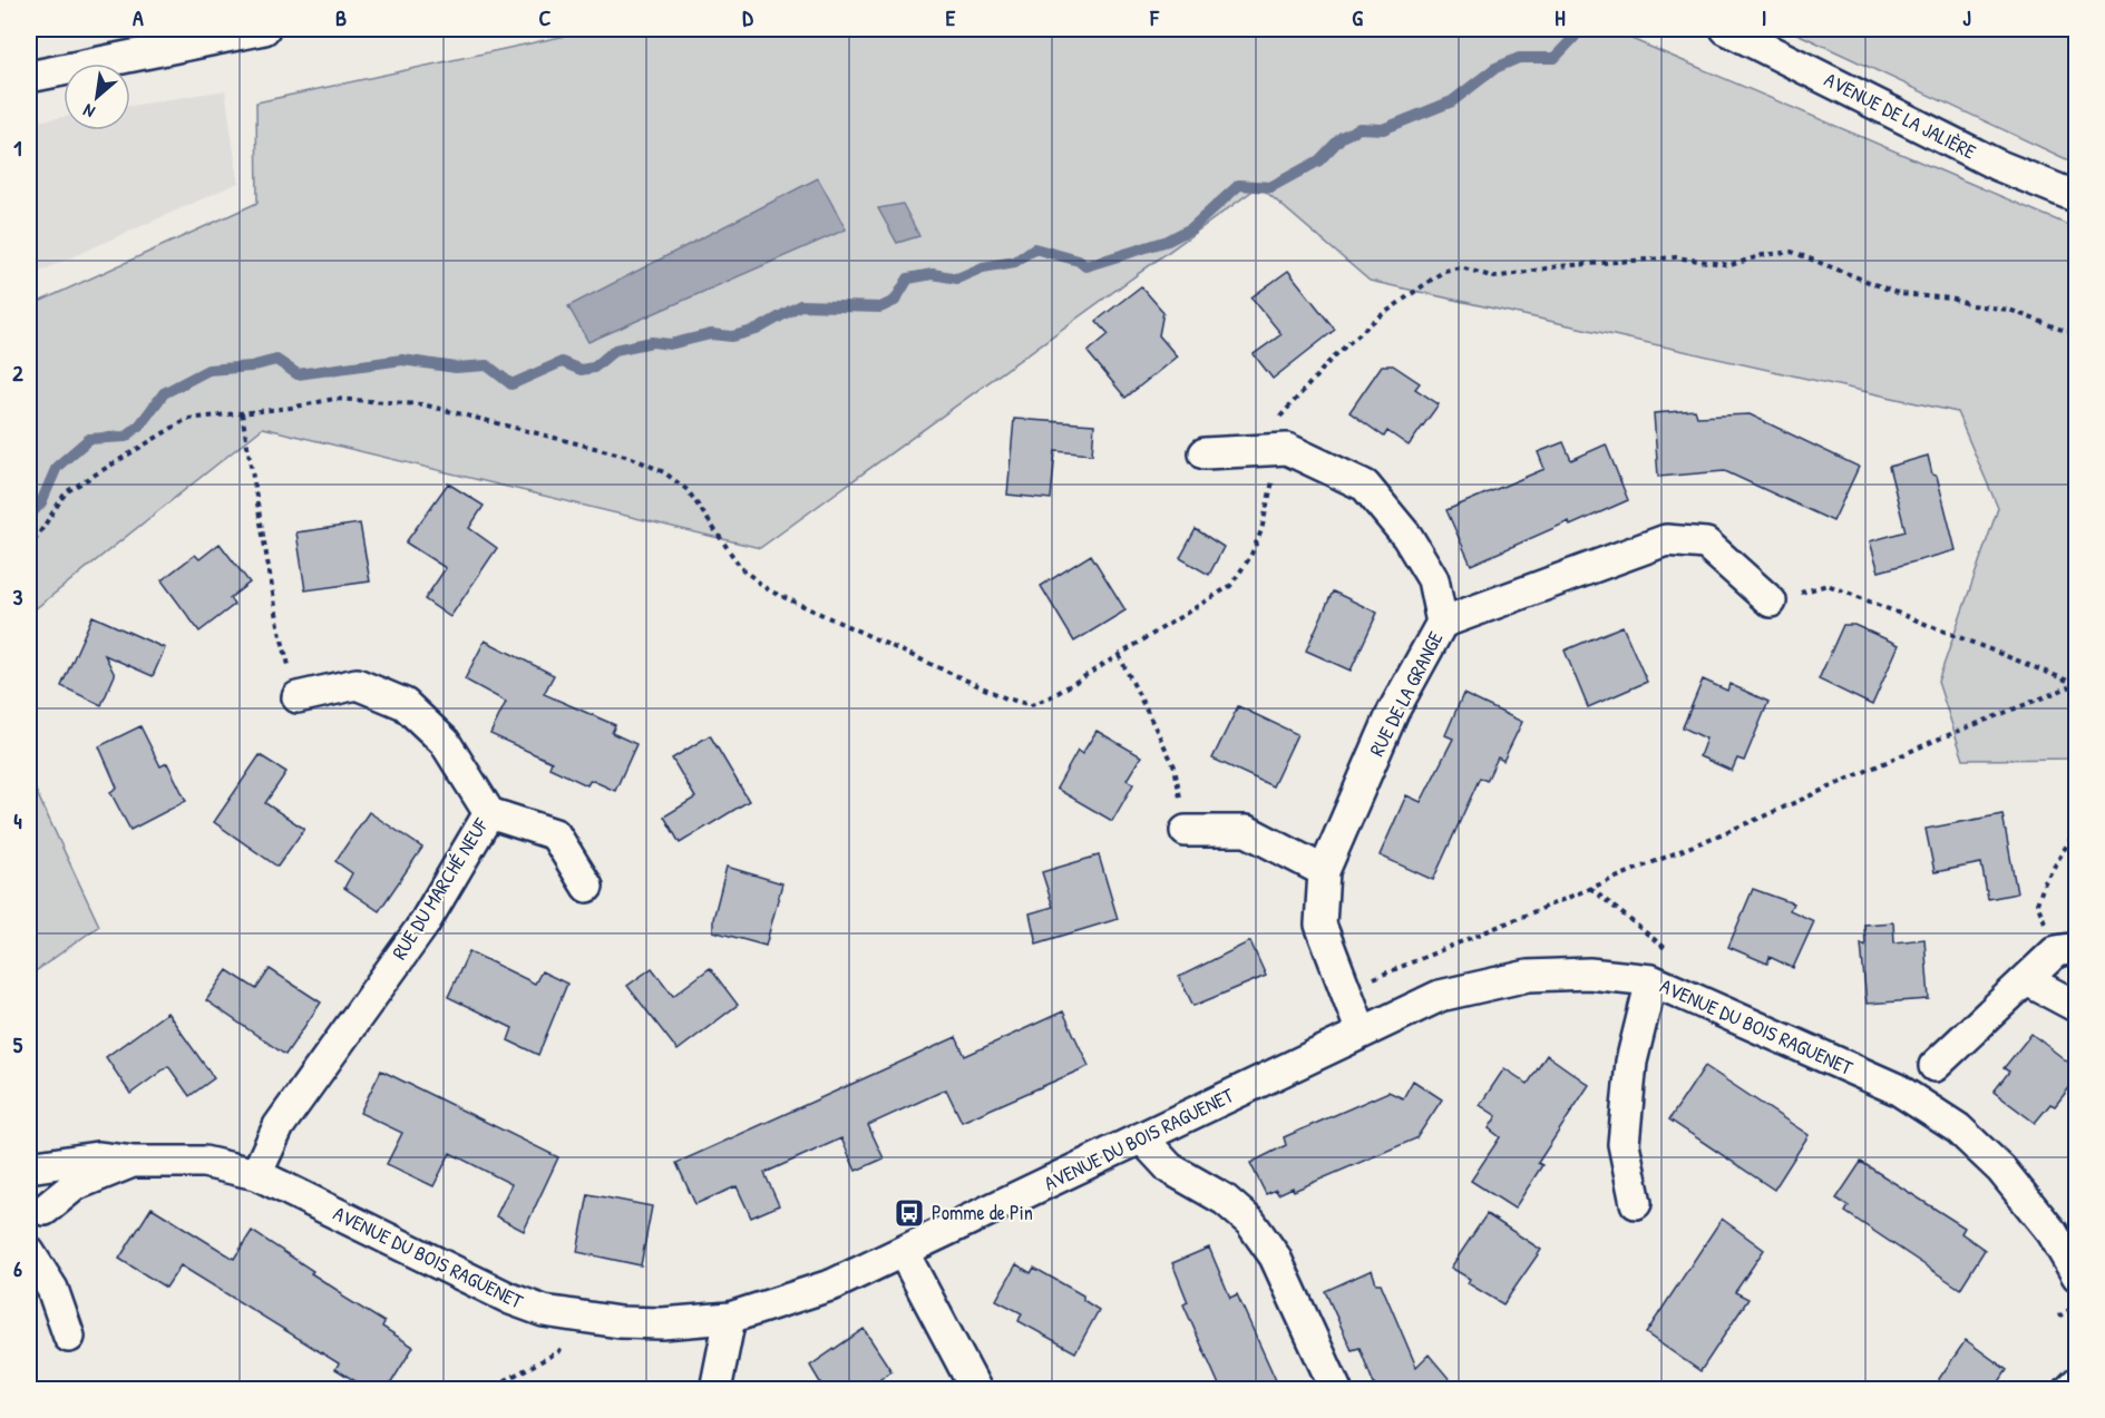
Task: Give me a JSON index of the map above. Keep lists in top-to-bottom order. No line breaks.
{"streets":{"street":["AVENUE DE LA JALIÈRE","RUE DE LA GRANGE","RUE DU MARCHÉ NEUF","AVENUE DU BOIS RAGUENET"]},"crossings":[["RUE DE LA GRANGE","AVENUE DU BOIS RAGUENET"],["RUE DU MARCHÉ NEUF","AVENUE DU BOIS RAGUENET"]],"places":{"bus stop":["Pomme de Pin"]},"north":"bottom left","grid":{"columns":["A","B","C","D","E","F","G","H","I","J"],"rows":["1","2","3","4","5","6"]}}
